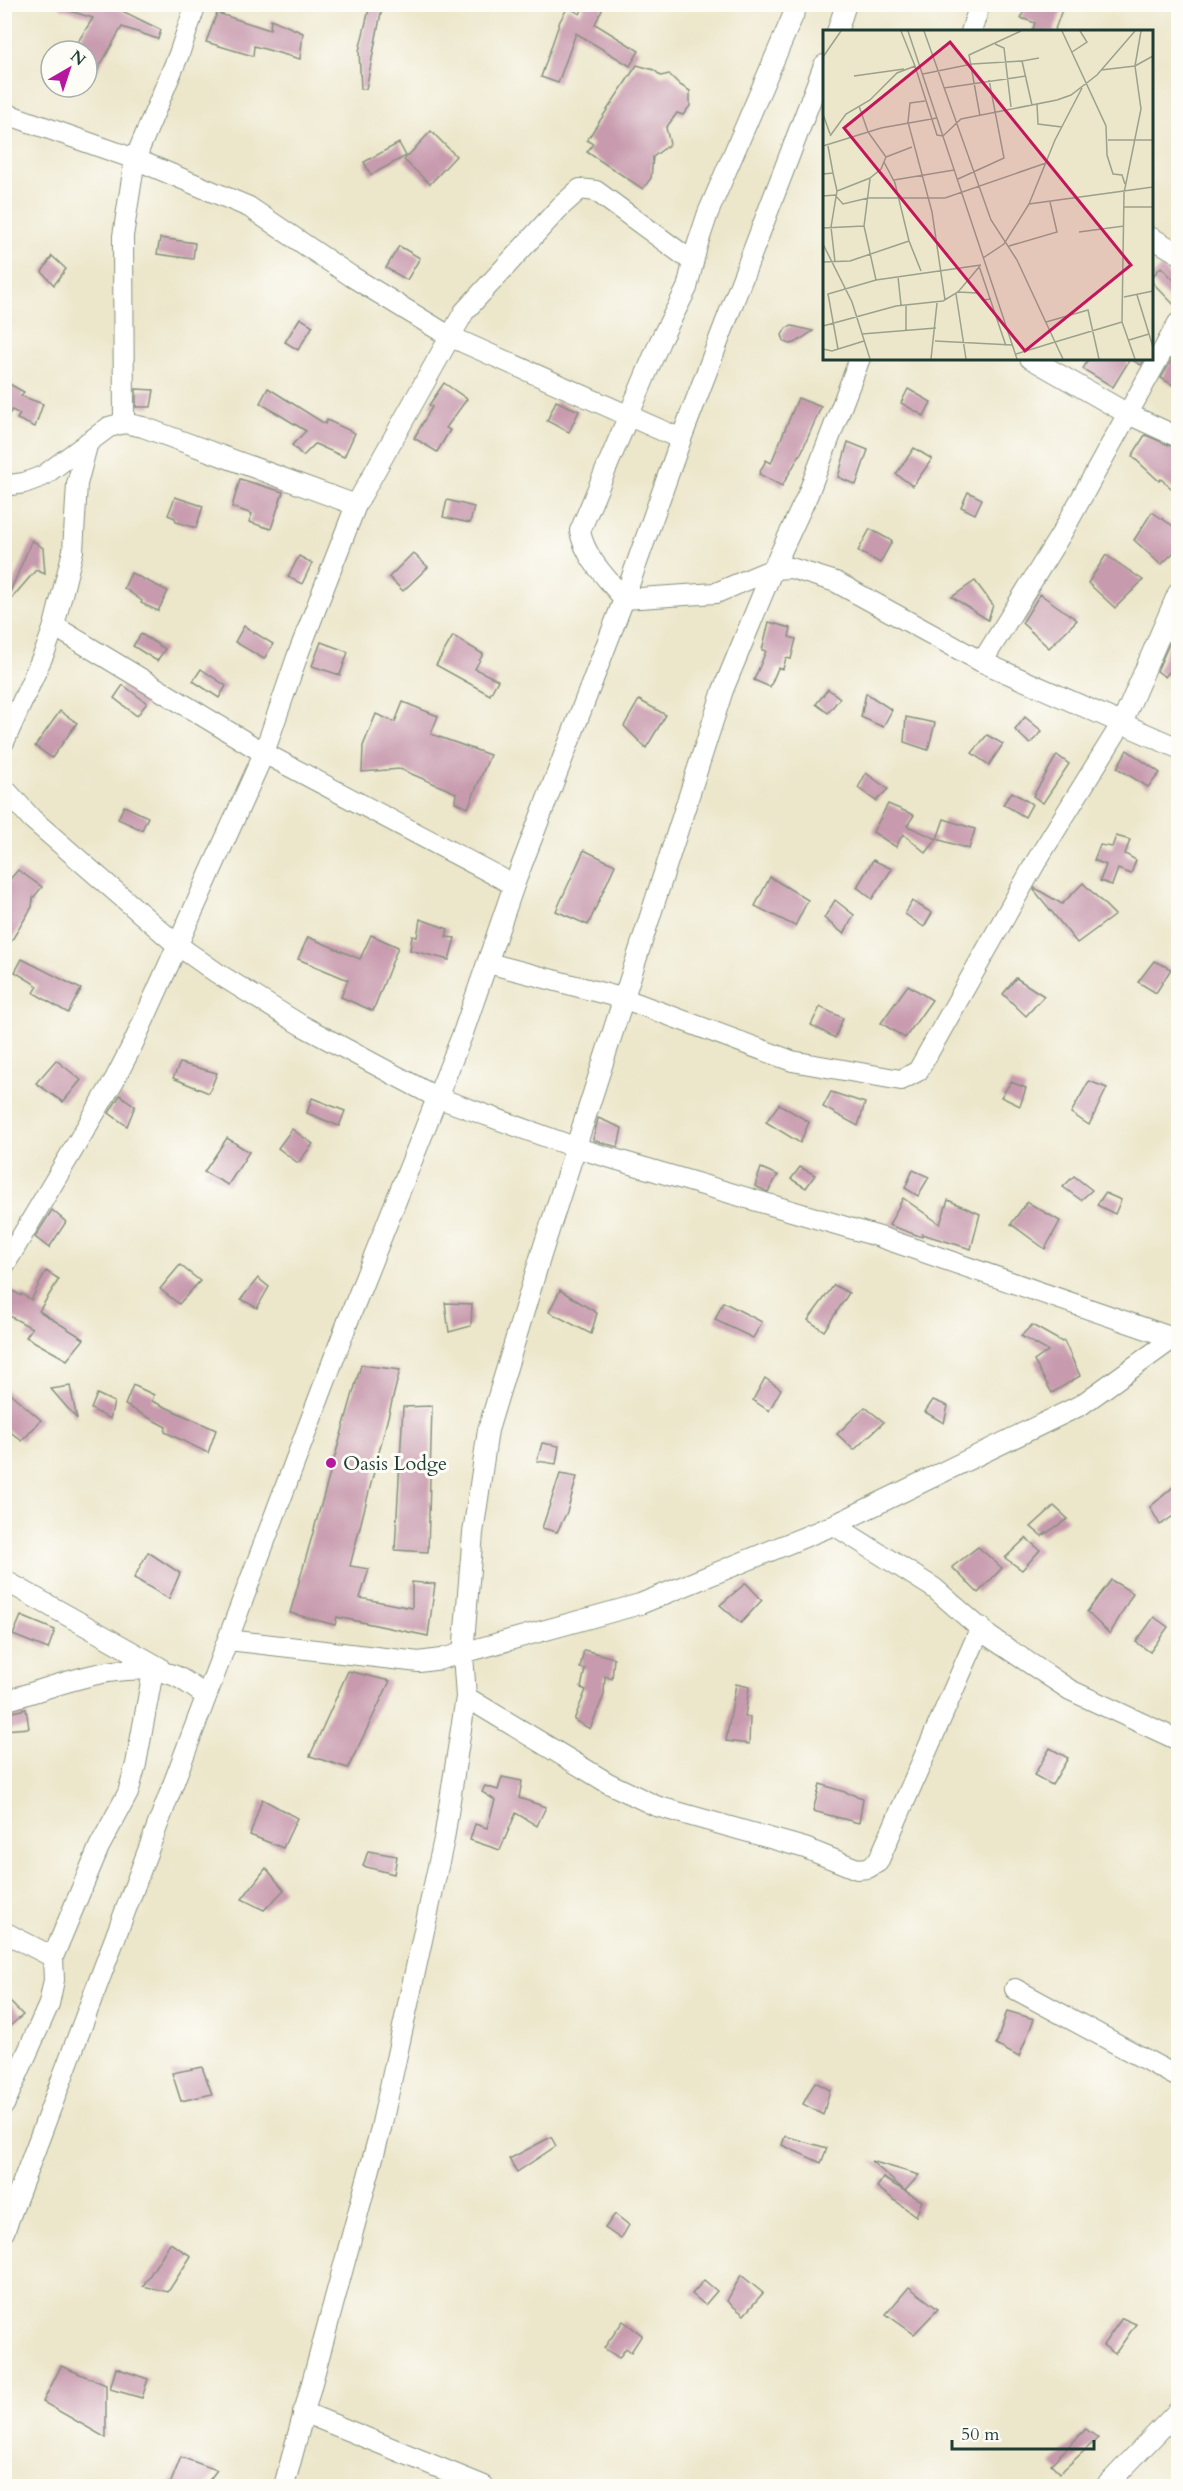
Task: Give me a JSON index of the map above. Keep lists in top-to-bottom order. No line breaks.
{"places":["Oasis Lodge"],"scale_bar":"50 m","north":"top right"}
